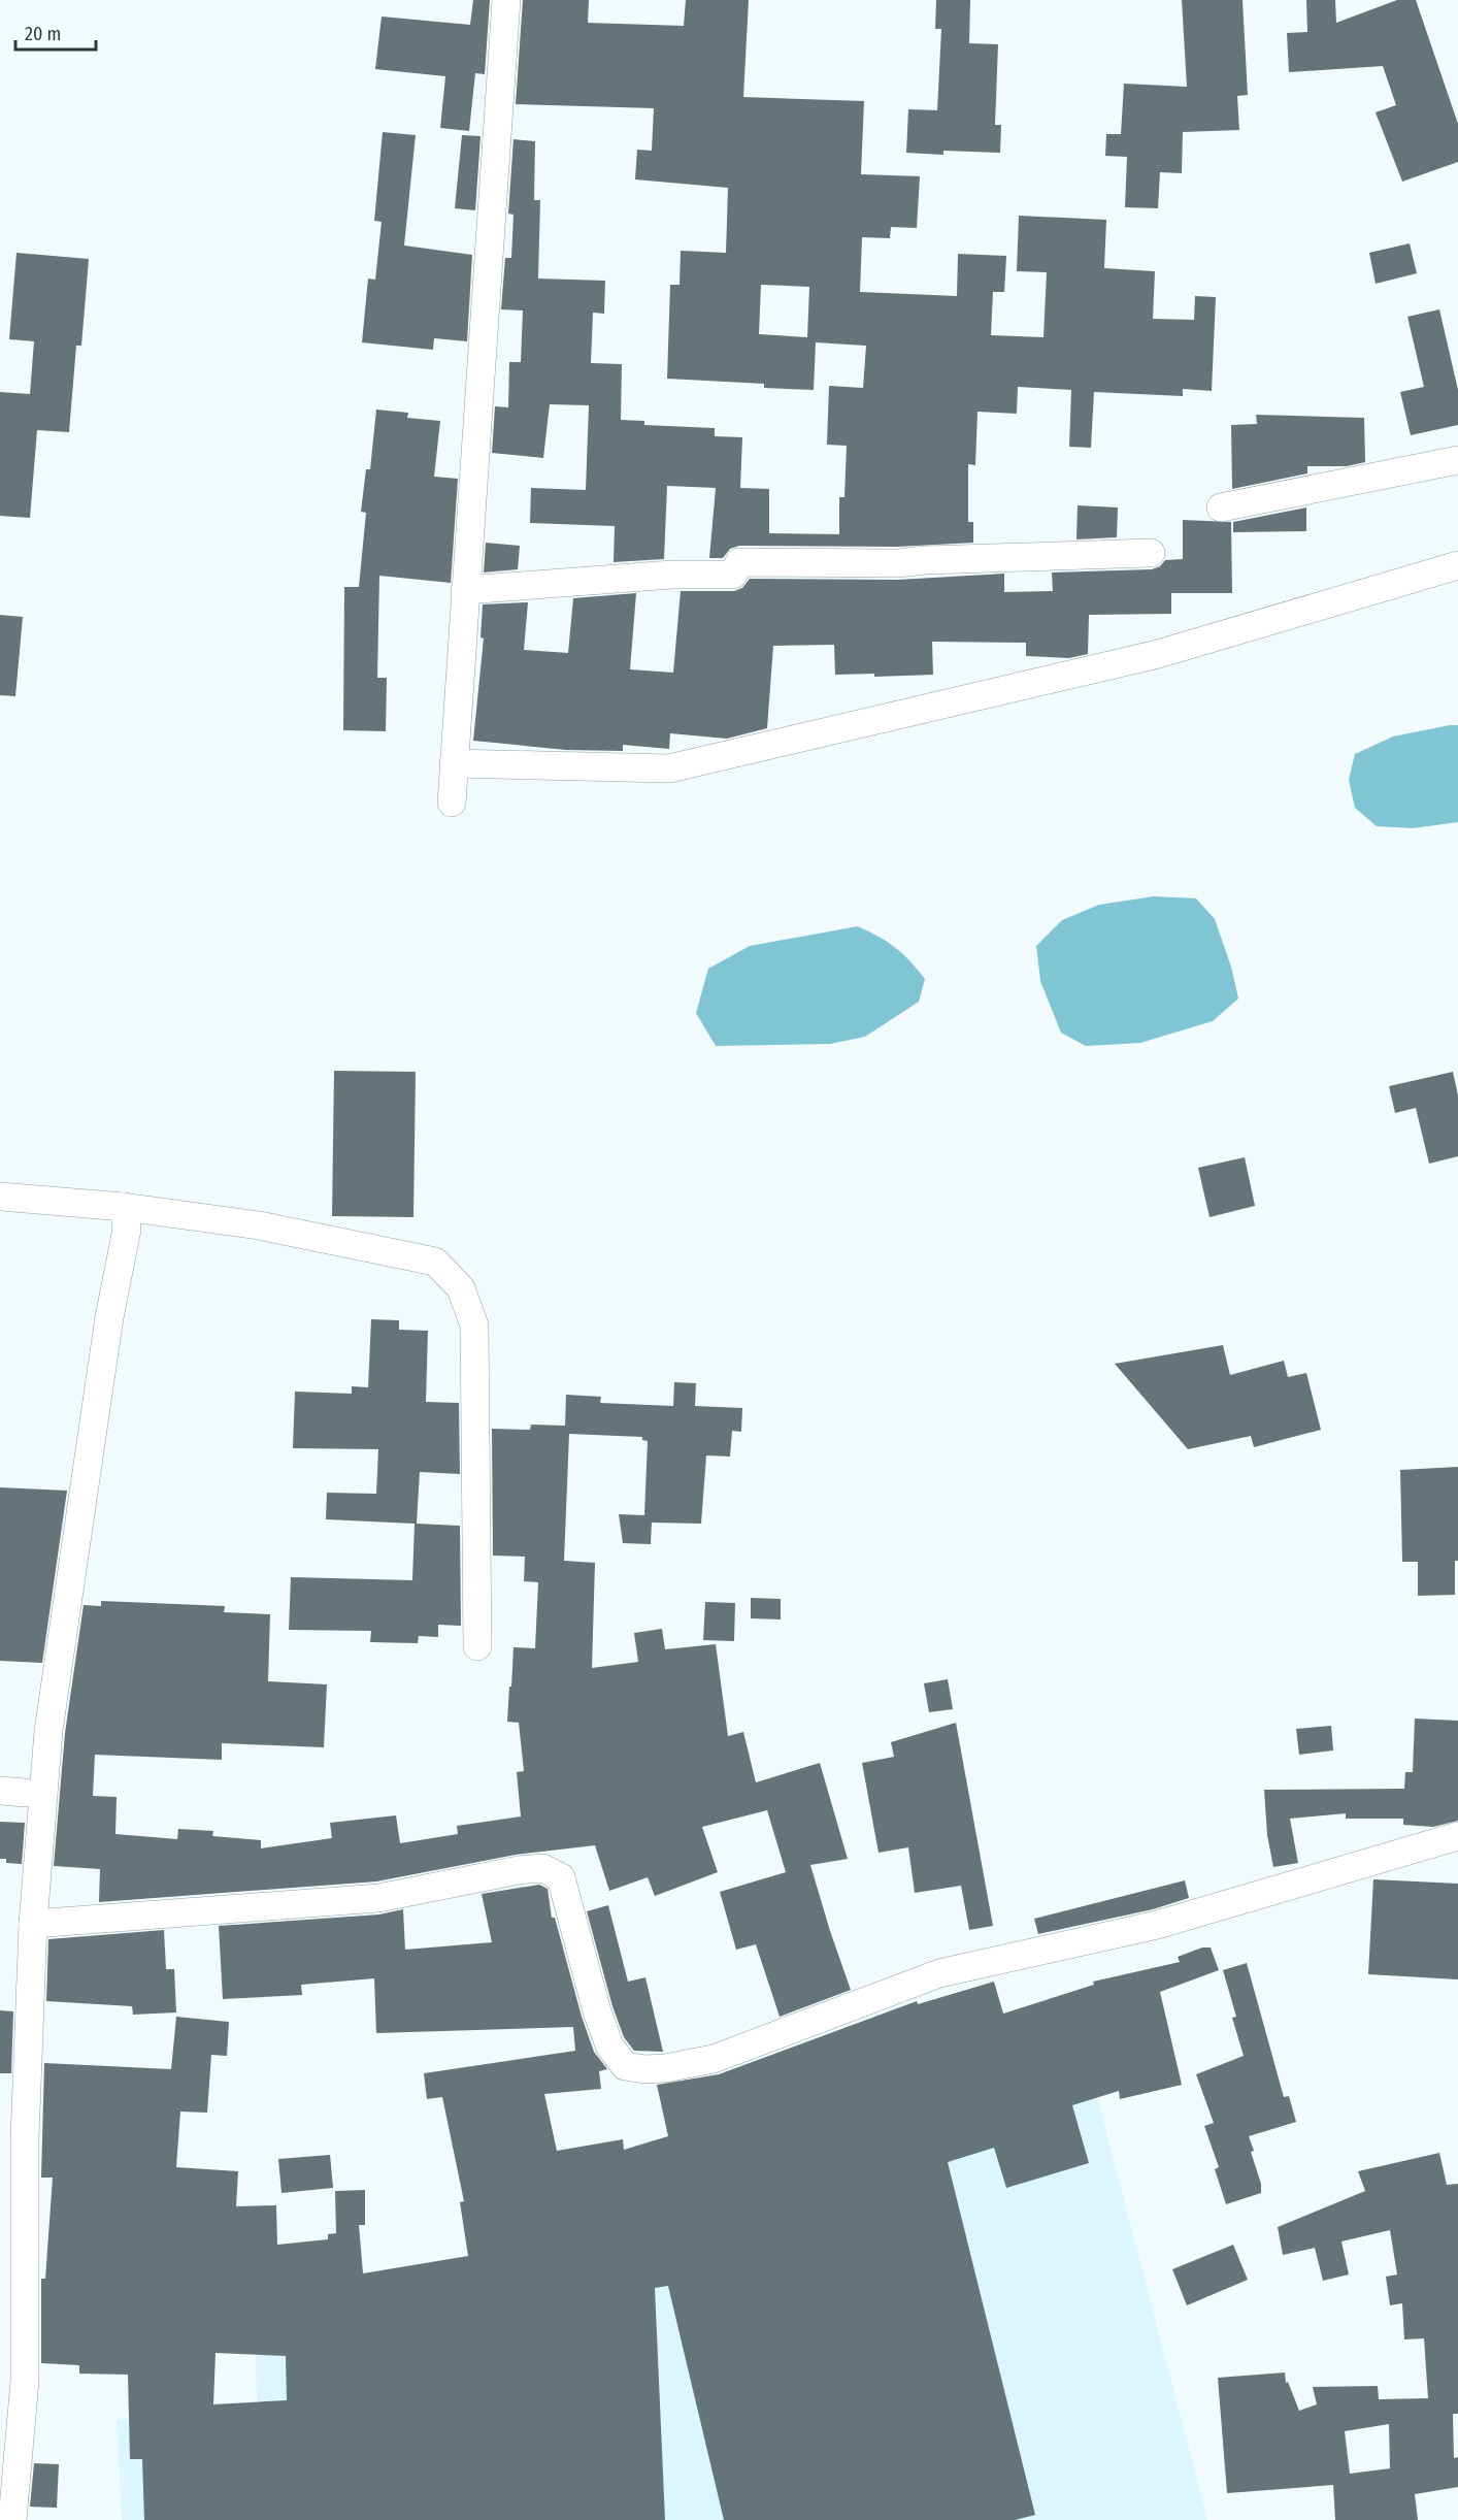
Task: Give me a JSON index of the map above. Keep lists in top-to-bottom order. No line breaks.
{"scale_bar":"20 m"}
